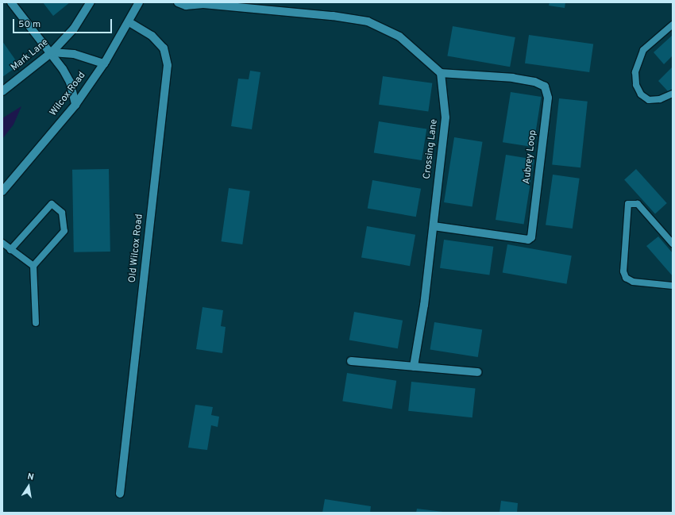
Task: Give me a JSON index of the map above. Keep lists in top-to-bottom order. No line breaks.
{"streets":{"street":["Mark Lane","Wilcox Road","Crossing Lane","Aubrey Loop","Old Wilcox Road"]},"crossings":[["Wilcox Road","Old Wilcox Road"],["Crossing Lane","Aubrey Loop"]],"scale_bar":"50 m","north":"top"}
